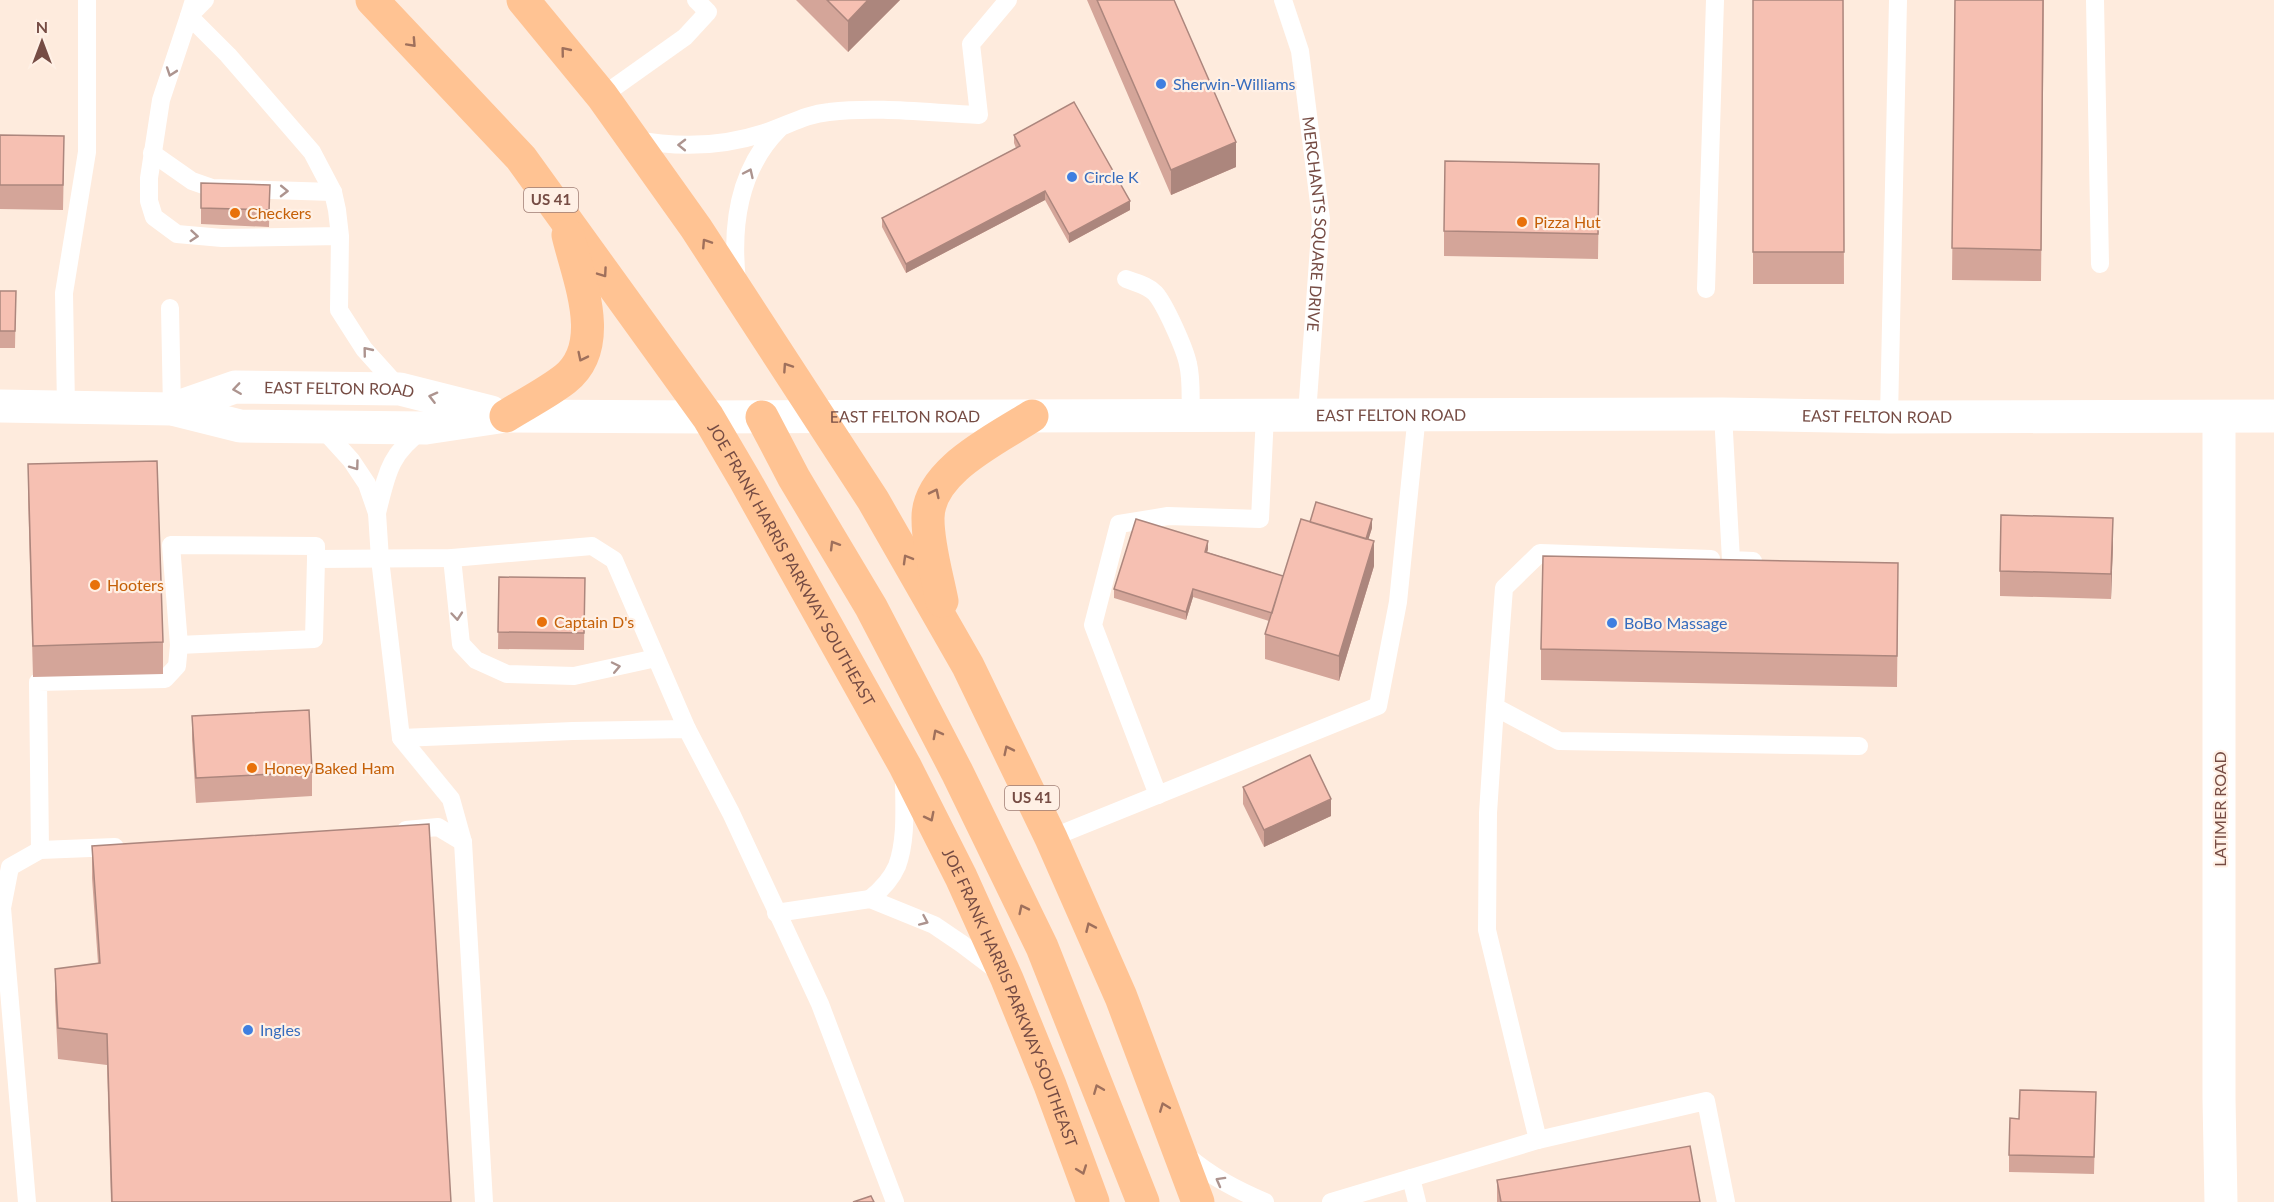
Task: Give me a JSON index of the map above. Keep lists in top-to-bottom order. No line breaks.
{"streets":{"main road":["US 41","JOE FRANK HARRIS PARKWAY SOUTHEAST"],"street":["EAST FELTON ROAD","LATIMER ROAD"],"lane":["MERCHANTS SQUARE DRIVE"]},"crossings":[["US 41","EAST FELTON ROAD"],["MERCHANTS SQUARE DRIVE","EAST FELTON ROAD"],["EAST FELTON ROAD","JOE FRANK HARRIS PARKWAY SOUTHEAST"],["EAST FELTON ROAD","LATIMER ROAD"]],"places":["Sherwin-Williams","Circle K","Checkers","Pizza Hut","Hooters","Captain D's","BoBo Massage","Honey Baked Ham","Ingles"],"north":"top"}
